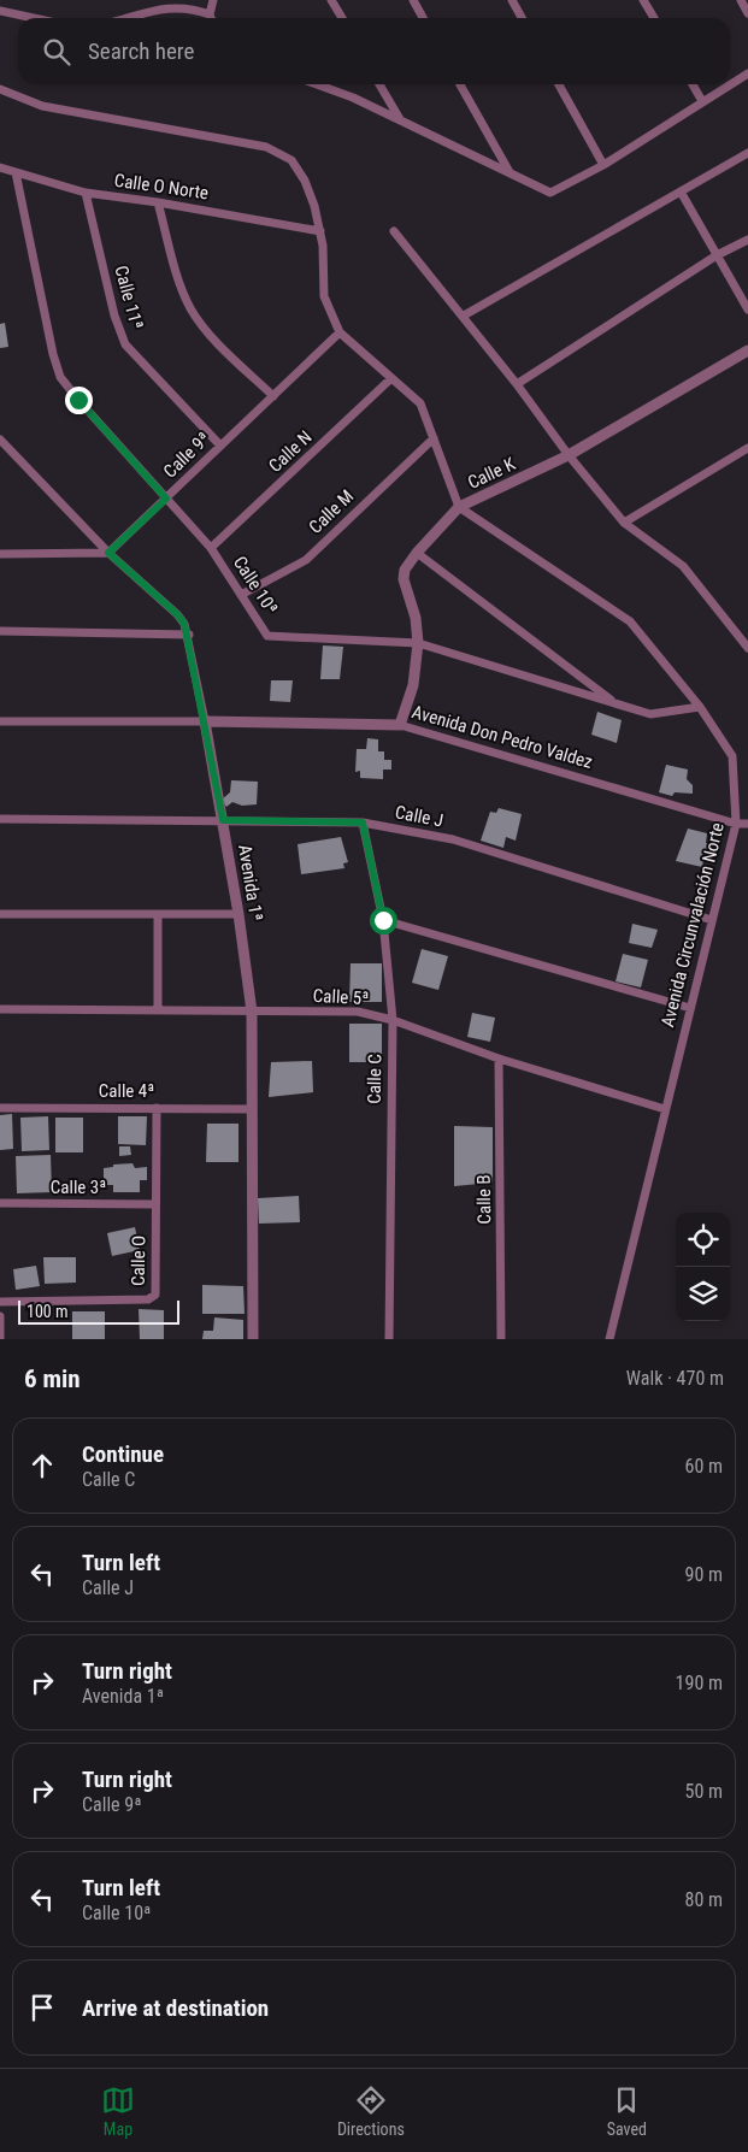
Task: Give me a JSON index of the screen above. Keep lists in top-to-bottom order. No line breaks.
{"streets":{"street":["Calle O Norte","Calle 11ª","Calle N","Calle 9ª","Calle K","Calle M","Calle 10ª","Avenida Don Pedro Valdez","Calle J","Avenida 1ª","Avenida Circunvalación Norte","Calle 5ª","Calle C","Calle 4ª","Calle 3ª","Calle B","Calle O"]},"crossings":[["Calle O Norte","Calle 11ª"],["Calle O Norte","Calle 10ª"],["Calle 11ª","Calle 9ª"],["Calle N","Calle 10ª"],["Calle 9ª","Calle 10ª"],["Calle 9ª","Avenida 1ª"],["Calle K","Calle 10ª"],["Calle K","Avenida Don Pedro Valdez"],["Calle K","Avenida Circunvalación Norte"],["Calle M","Calle 10ª"],["Calle 10ª","Avenida Circunvalación Norte"],["Avenida Don Pedro Valdez","Avenida 1ª"],["Avenida Don Pedro Valdez","Avenida Circunvalación Norte"],["Calle J","Avenida 1ª"],["Calle J","Avenida Circunvalación Norte"],["Calle J","Calle C"],["Avenida 1ª","Calle 5ª"],["Avenida 1ª","Calle 4ª"],["Avenida Circunvalación Norte","Calle 5ª"],["Calle 5ª","Calle C"],["Calle 5ª","Calle B"],["Calle 4ª","Calle O"],["Calle 3ª","Calle O"]],"scale_bar":"100 m","page":{"search":"Search here","scale":"100 m","heading":["6 min","Walk · 470 m"],"list":[["Continue","Calle C","60 m"],["Turn left","Calle J","90 m"],["Turn right","Avenida 1ª","190 m"],["Turn right","Calle 9ª","50 m"],["Turn left","Calle 10ª","80 m"],"Arrive at destination"],"nav":["Map","Directions","Saved"]}}
